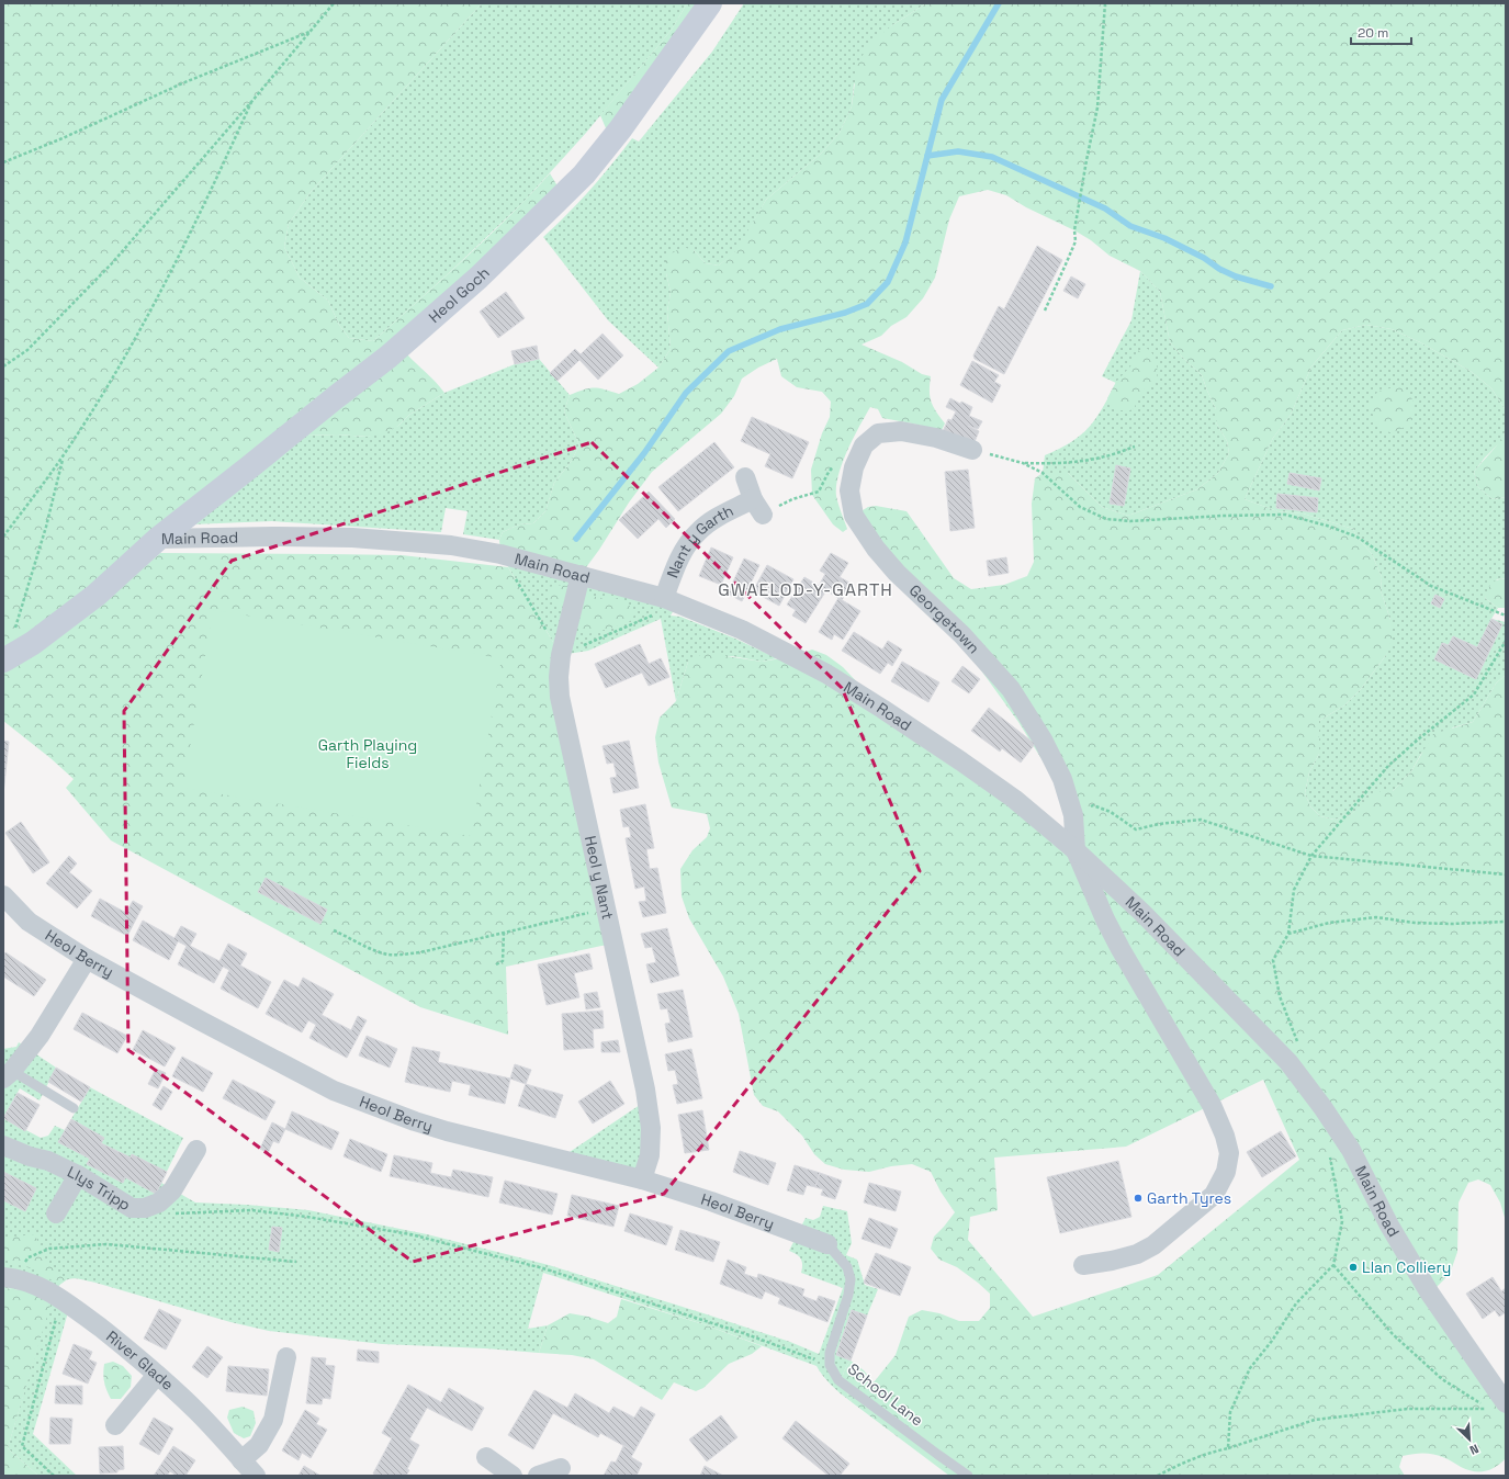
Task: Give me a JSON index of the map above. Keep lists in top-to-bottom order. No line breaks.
{"streets":{"street":["Heol Goch","Main Road","Nant y Garth","Georgetown","Heol y Nant","Heol Berry","Llys Tripp","River Glade"],"lane":["School Lane"]},"crossings":[["Heol Goch","Main Road"],["Main Road","Nant y Garth"],["Main Road","Georgetown"],["Main Road","Heol y Nant"],["Heol y Nant","Heol Berry"],["Heol Berry","School Lane"]],"districts":["GWAELOD-Y-GARTH"],"parks":["Garth Playing Fields"],"places":["Garth Tyres","Llan Colliery"],"scale_bar":"20 m","north":"bottom right"}
